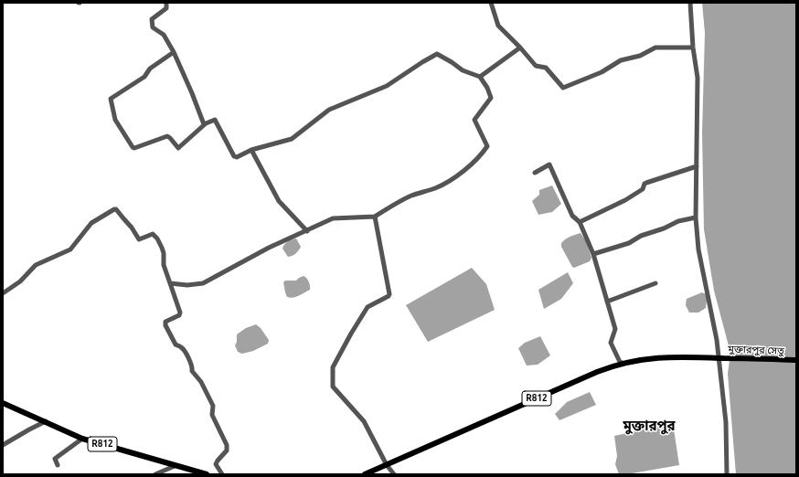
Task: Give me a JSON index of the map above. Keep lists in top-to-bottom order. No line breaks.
{"streets":{"main road":["মুক্তারপুর সেতু","R812"]},"crossings":[["মুক্তারপুর সেতু","R812"]],"districts":["মুক্তারপুর"]}
